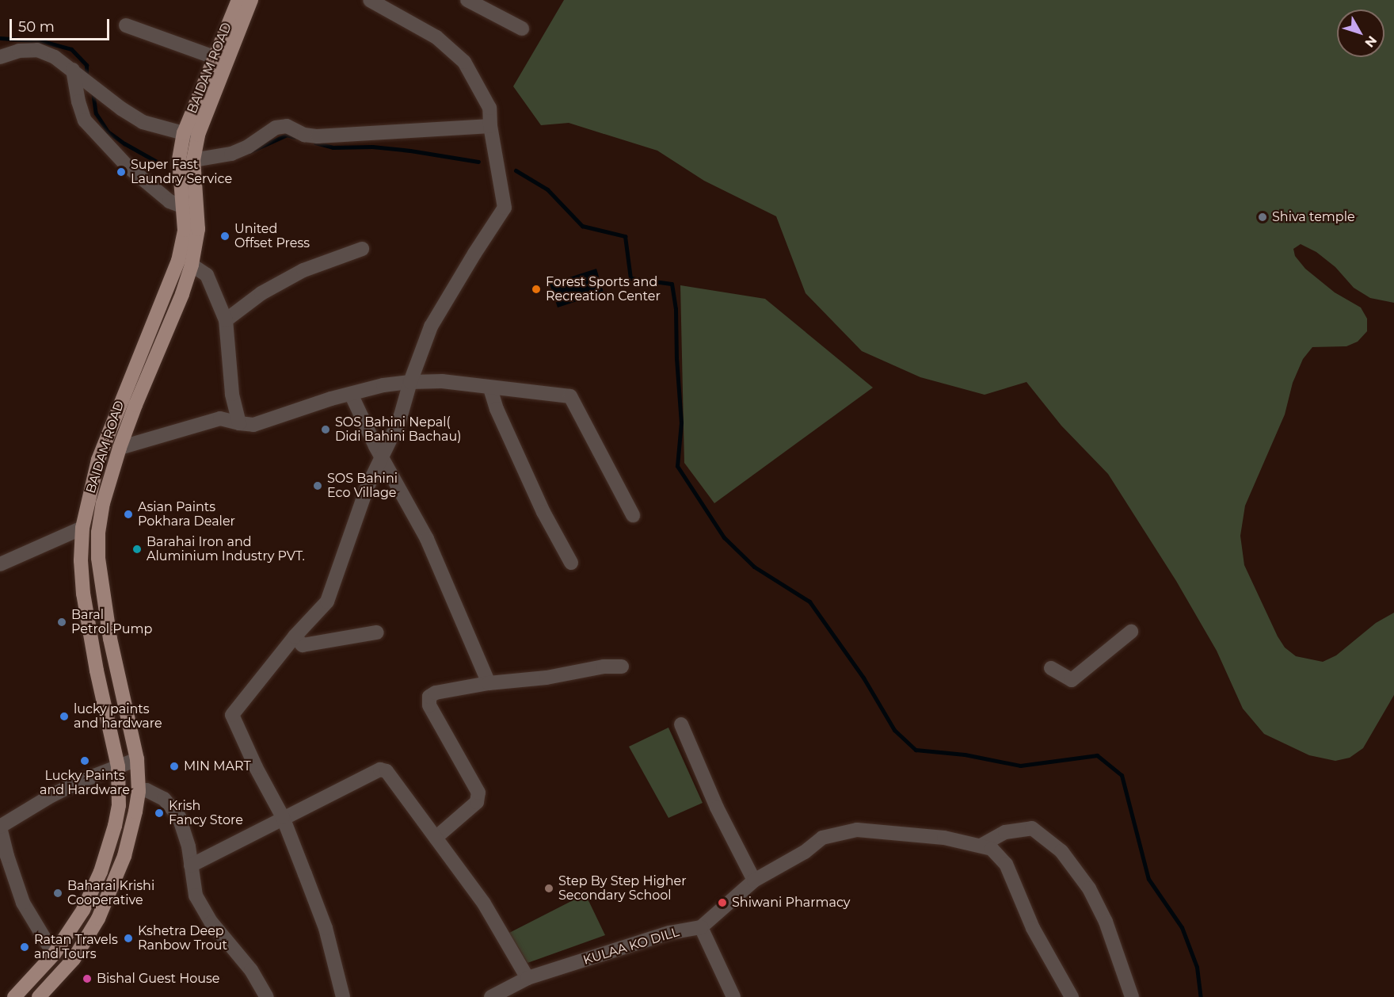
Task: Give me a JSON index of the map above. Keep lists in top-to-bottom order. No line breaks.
{"streets":{"main road":["BAIDAM ROAD"],"street":["KULAA KO DILL"]},"places":["Super Fast Laundry Service","Shiva temple","United Offset Press","Forest Sports and Recreation Center","SOS Bahini Nepal( Didi Bahini Bachau)","SOS Bahini Eco Village","Asian Paints Pokhara Dealer","Barahai Iron and Aluminium Industry PVT.","Baral Petrol Pump","lucky paints and hardware","Lucky Paints and Hardware","MIN MART","Krish Fancy Store","Step By Step Higher Secondary School","Baharai Krishi Cooperative","Shiwani Pharmacy","Kshetra Deep Ranbow Trout","Ratan Travels and Tours","Bishal Guest House"],"scale_bar":"50 m","north":"bottom right"}
